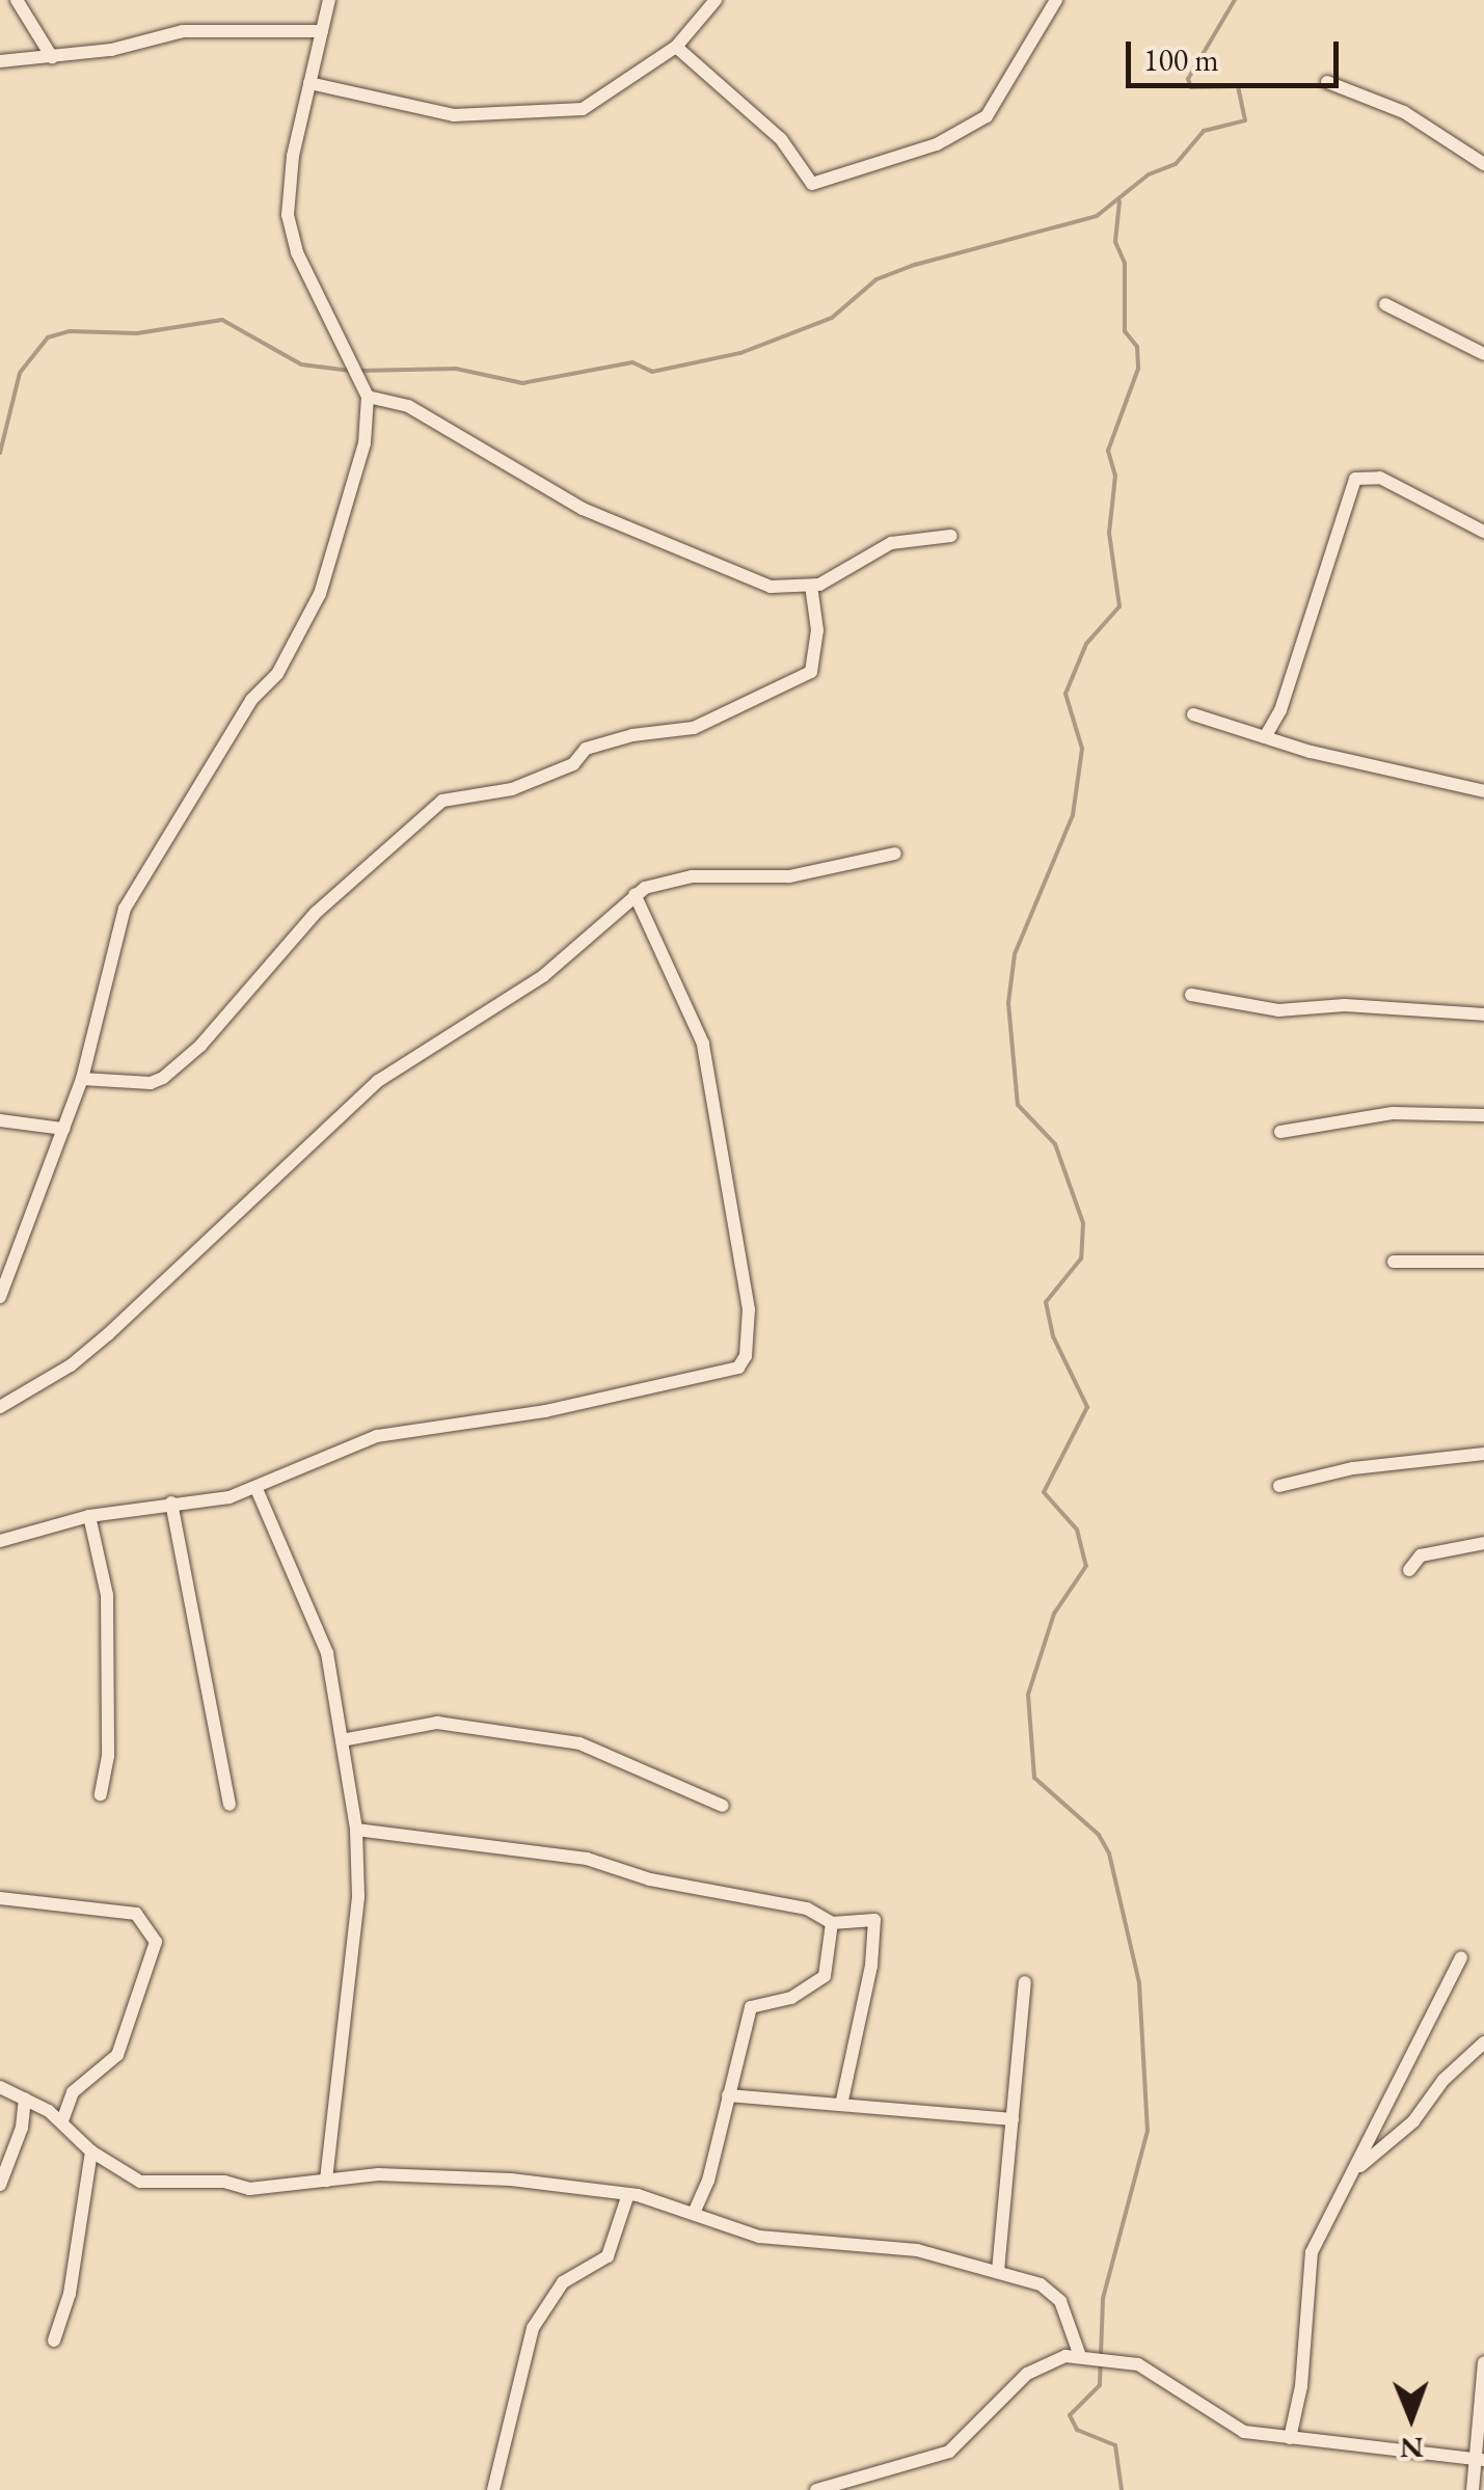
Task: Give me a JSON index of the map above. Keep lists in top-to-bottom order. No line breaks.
{"scale_bar":"100 m","north":"bottom"}
